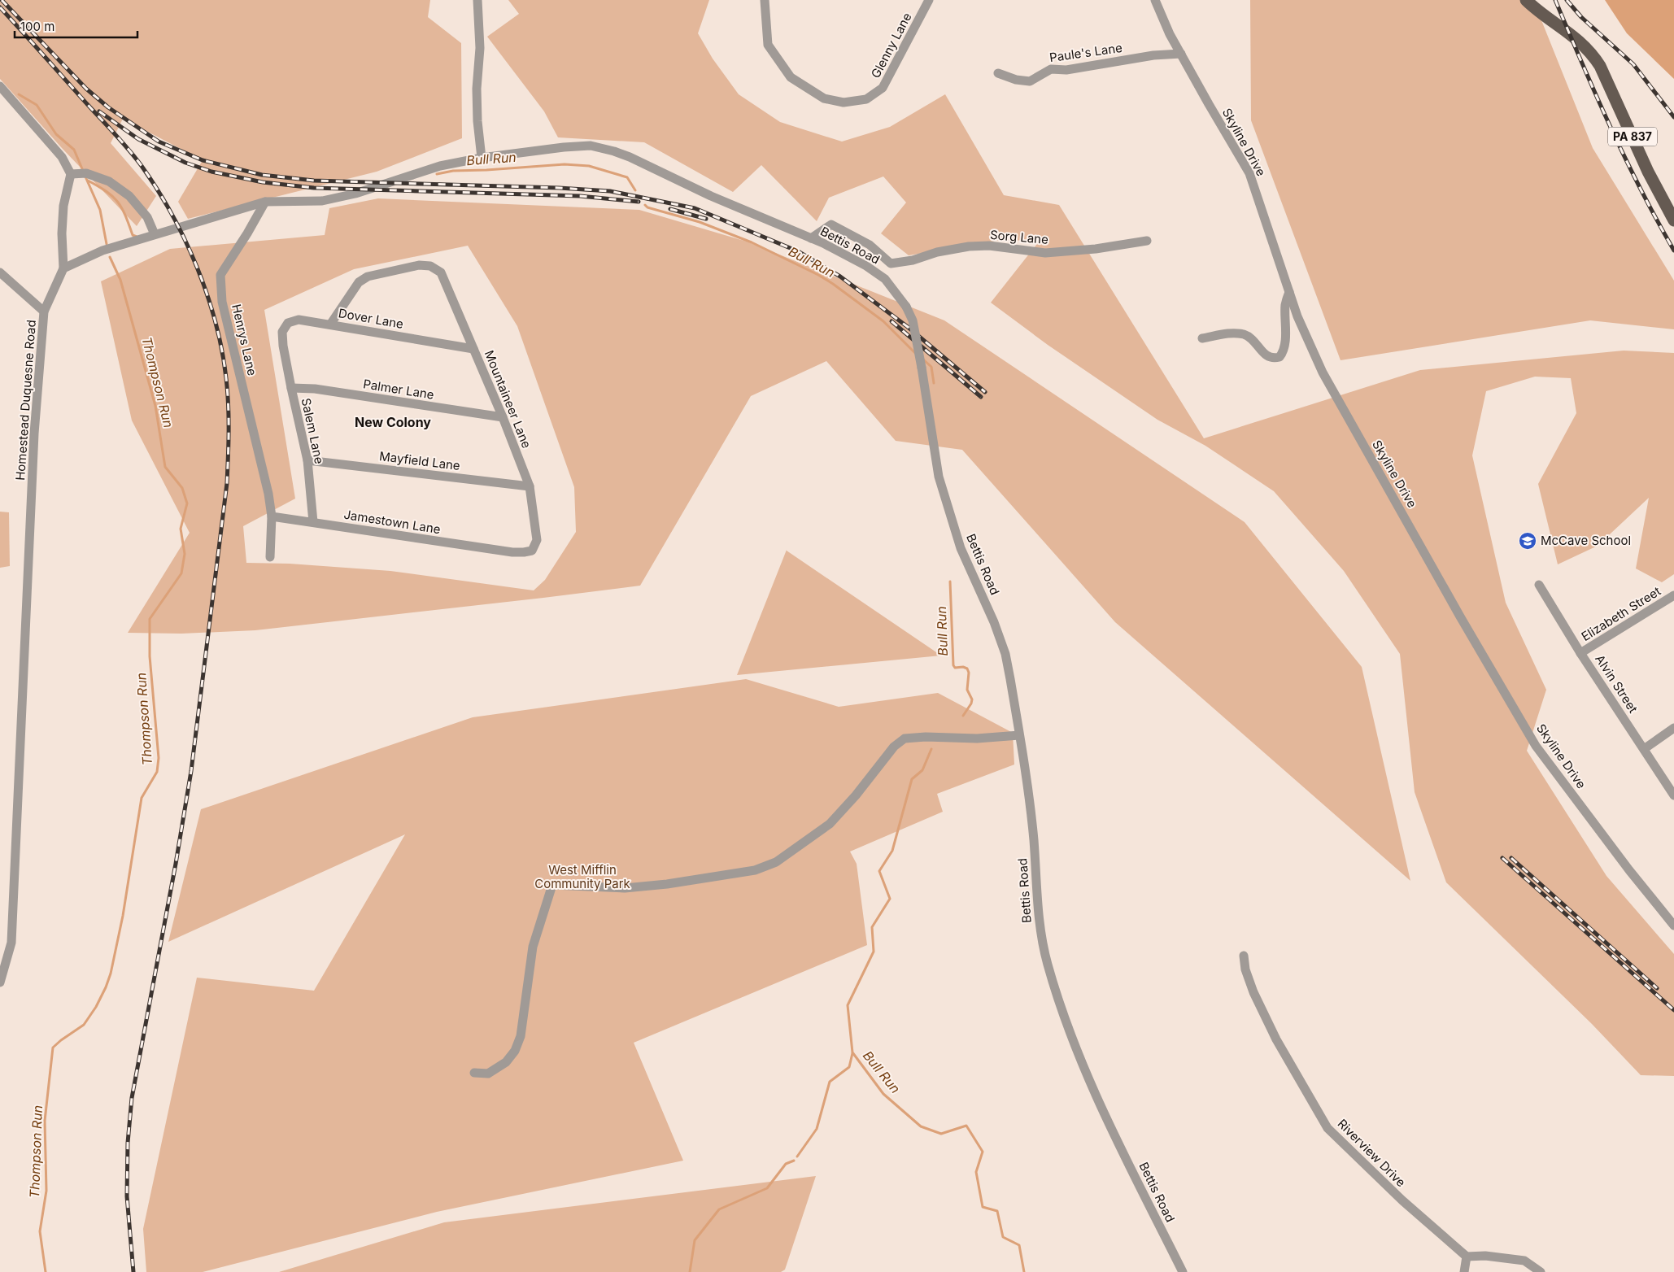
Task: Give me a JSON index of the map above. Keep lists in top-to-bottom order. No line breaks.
{"streets":{"main road":["PA 837"],"street":["Glenny Lane","Paule's Lane","Skyline Drive","Sorg Lane","Bettis Road","Dover Lane","Henrys Lane","Palmer Lane","Mountaineer Lane","Homestead Duquesne Road","Salem Lane","Mayfield Lane","Jamestown Lane","Elizabeth Street","Alvin Street","Riverview Drive"]},"crossings":[["Paule's Lane","Skyline Drive"],["Sorg Lane","Bettis Road"],["Dover Lane","Mountaineer Lane"],["Dover Lane","Salem Lane"],["Henrys Lane","Jamestown Lane"],["Palmer Lane","Mountaineer Lane"],["Palmer Lane","Salem Lane"],["Mountaineer Lane","Mayfield Lane"],["Mountaineer Lane","Jamestown Lane"],["Salem Lane","Mayfield Lane"],["Salem Lane","Jamestown Lane"],["Elizabeth Street","Alvin Street"]],"districts":["New Colony"],"water":["Bull Run","Thompson Run"],"parks":["West Mifflin Community Park"],"places":{"school or university":["McCave School"]},"scale_bar":"100 m"}
